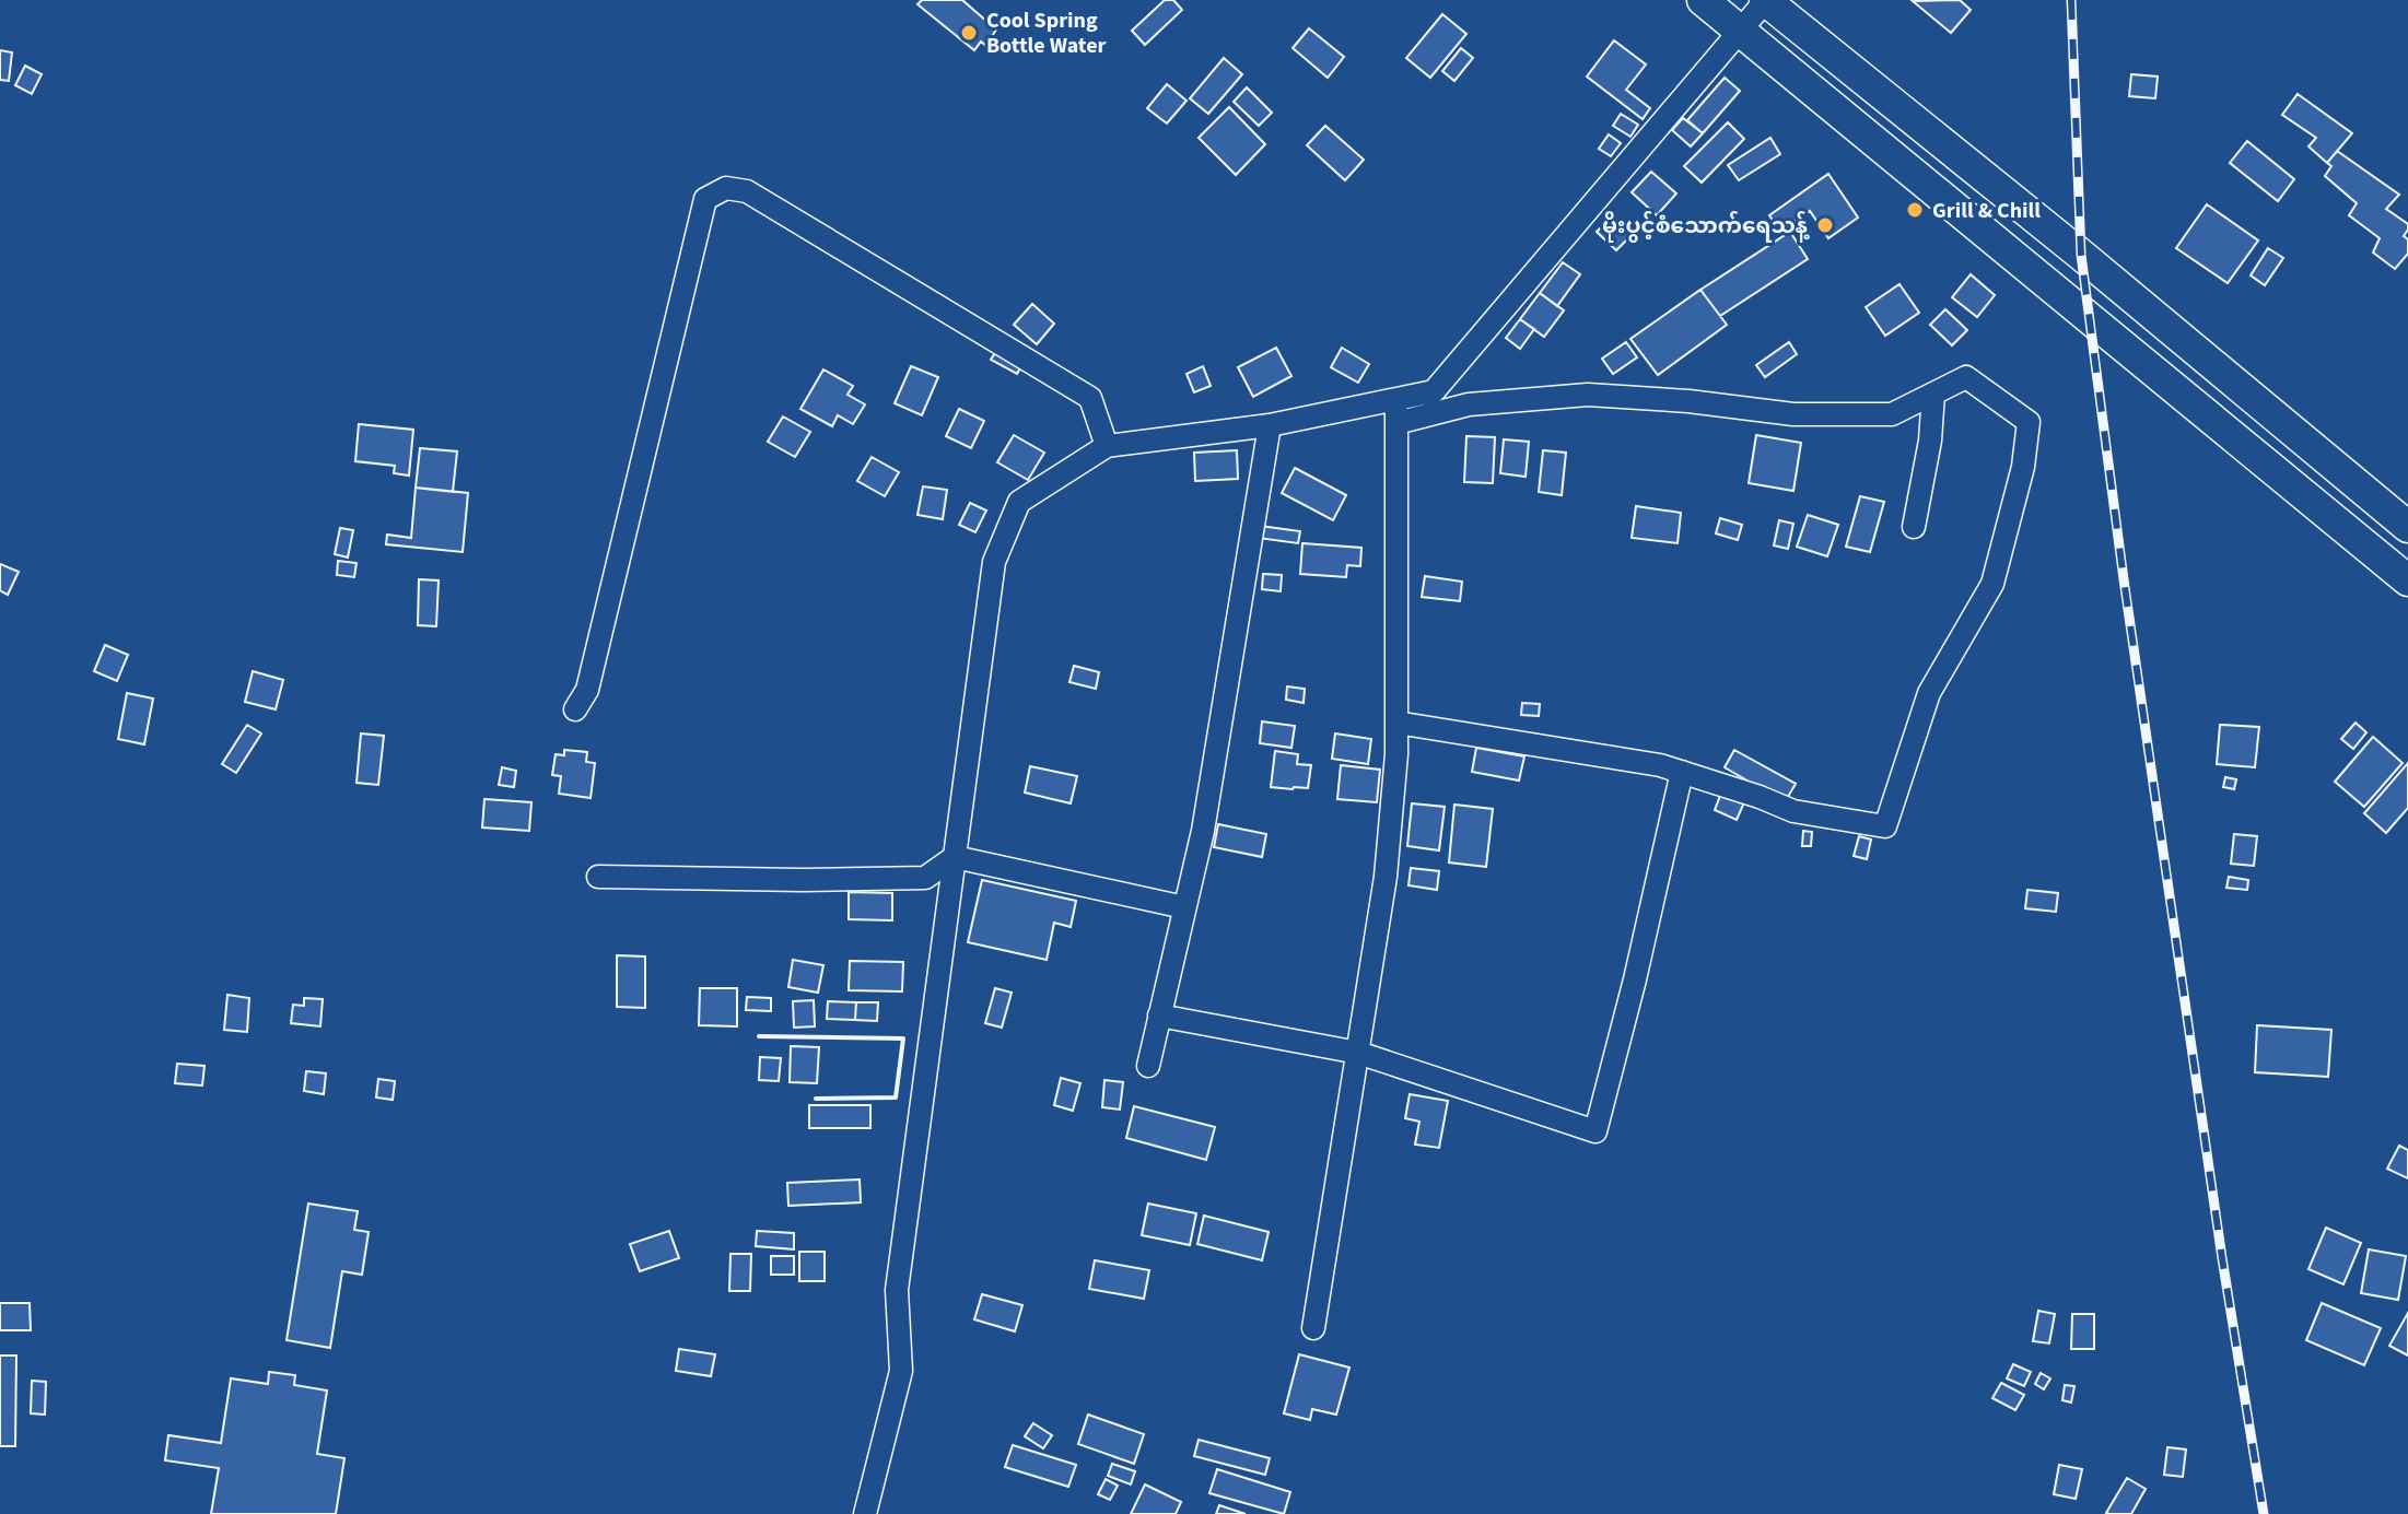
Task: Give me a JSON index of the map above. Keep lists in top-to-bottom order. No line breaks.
{"places":["Cool Spring Bottle Water","Grill & Chill","မိုးပွင့်စံသောက်ရေသန့်"]}
